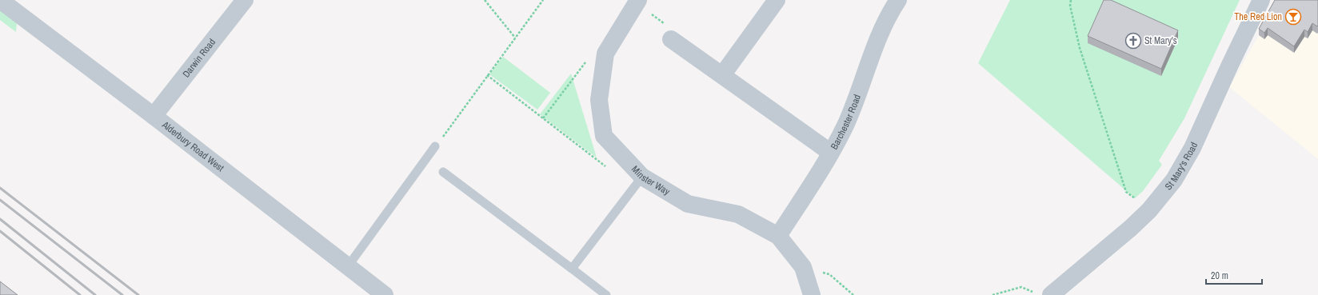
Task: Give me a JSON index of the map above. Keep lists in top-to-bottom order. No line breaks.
{"streets":{"street":["Darwin Road","Barchester Road","Alderbury Road West","St Mary's Road","Minster Way"]},"crossings":[["Darwin Road","Alderbury Road West"],["Barchester Road","Minster Way"]],"places":{"bar":["The Red Lion"],"church":["St Mary's"]},"scale_bar":"20 m"}
